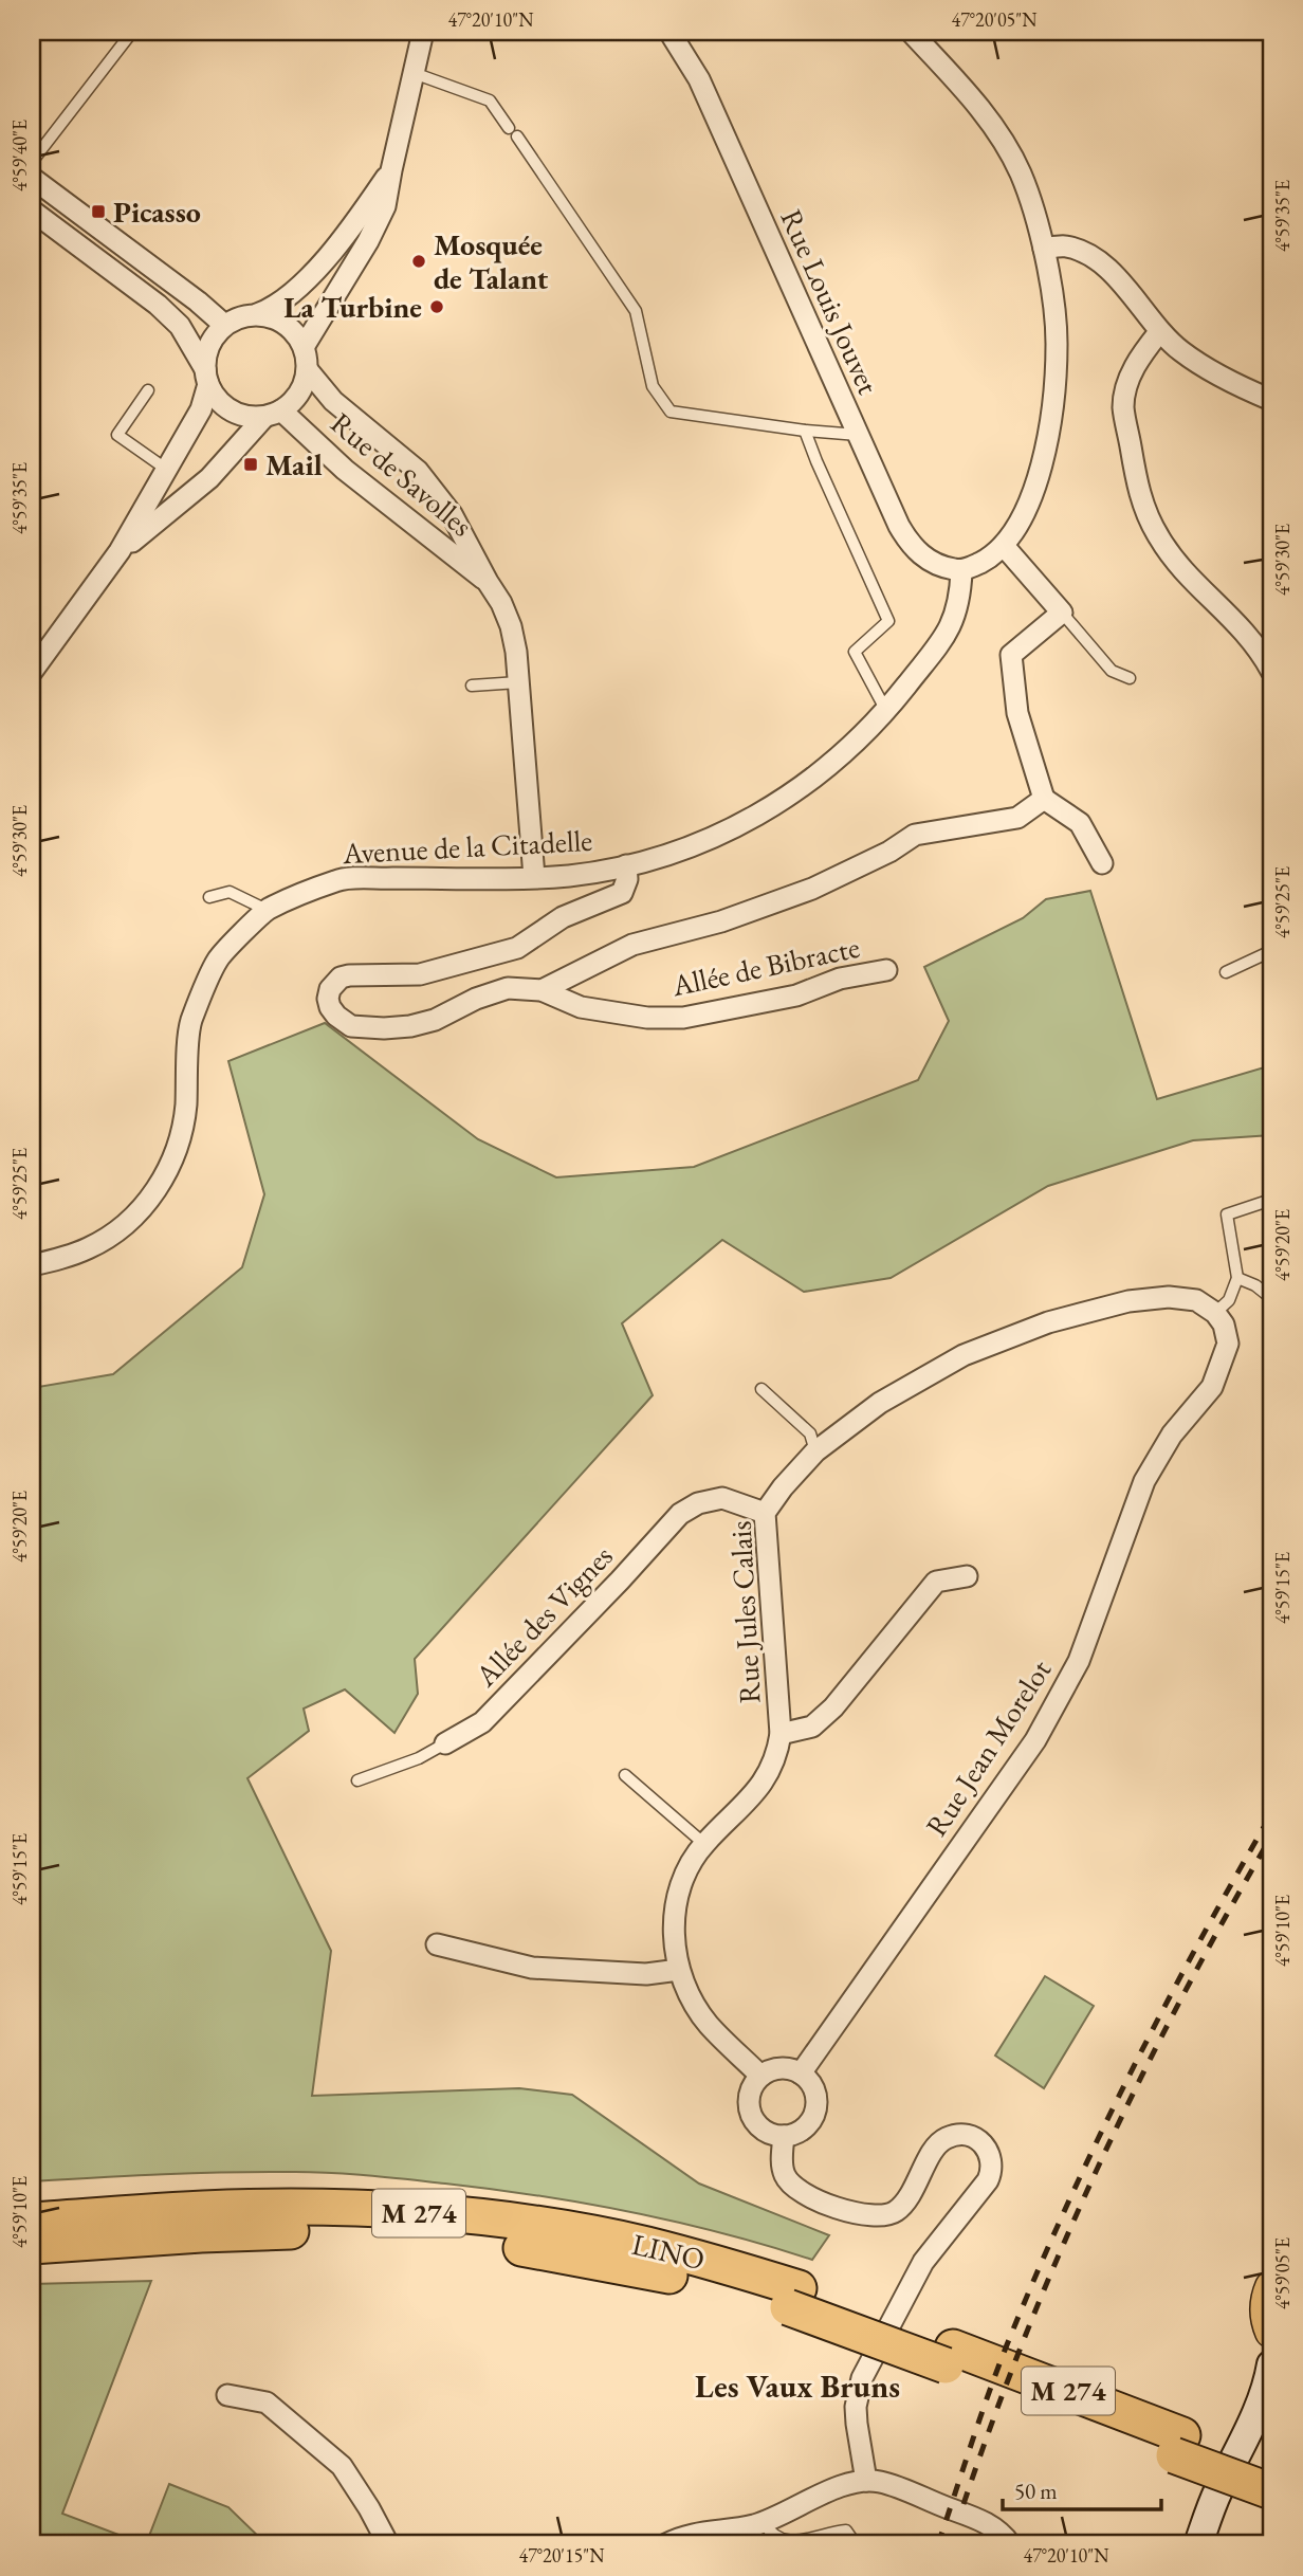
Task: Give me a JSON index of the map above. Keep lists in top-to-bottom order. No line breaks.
{"streets":{"highway":["M 274","LINO"],"street":["Rue Louis Jouvet","Rue de Savolles","Avenue de la Citadelle","Allée de Bibracte","Rue Jules Calais","Allée des Vignes","Rue Jean Morelot"]},"crossings":[["Rue Louis Jouvet","Avenue de la Citadelle"],["Rue de Savolles","Avenue de la Citadelle"],["Avenue de la Citadelle","Allée de Bibracte"],["Rue Jules Calais","Allée des Vignes"],["Rue Jules Calais","Rue Jean Morelot"]],"districts":["Les Vaux Bruns"],"places":{"transit":["Picasso","Mail"],"other":["Mosquée de Talant","La Turbine"]},"scale_bar":"50 m","coordinates":["47°20'10\"N","47°20'05\"N","4°59'40\"E","4°59'35\"E","4°59'30\"E","4°59'25\"E","4°59'20\"E","4°59'15\"E","4°59'10\"E","4°59'05\"E","47°20'15\"N"]}
